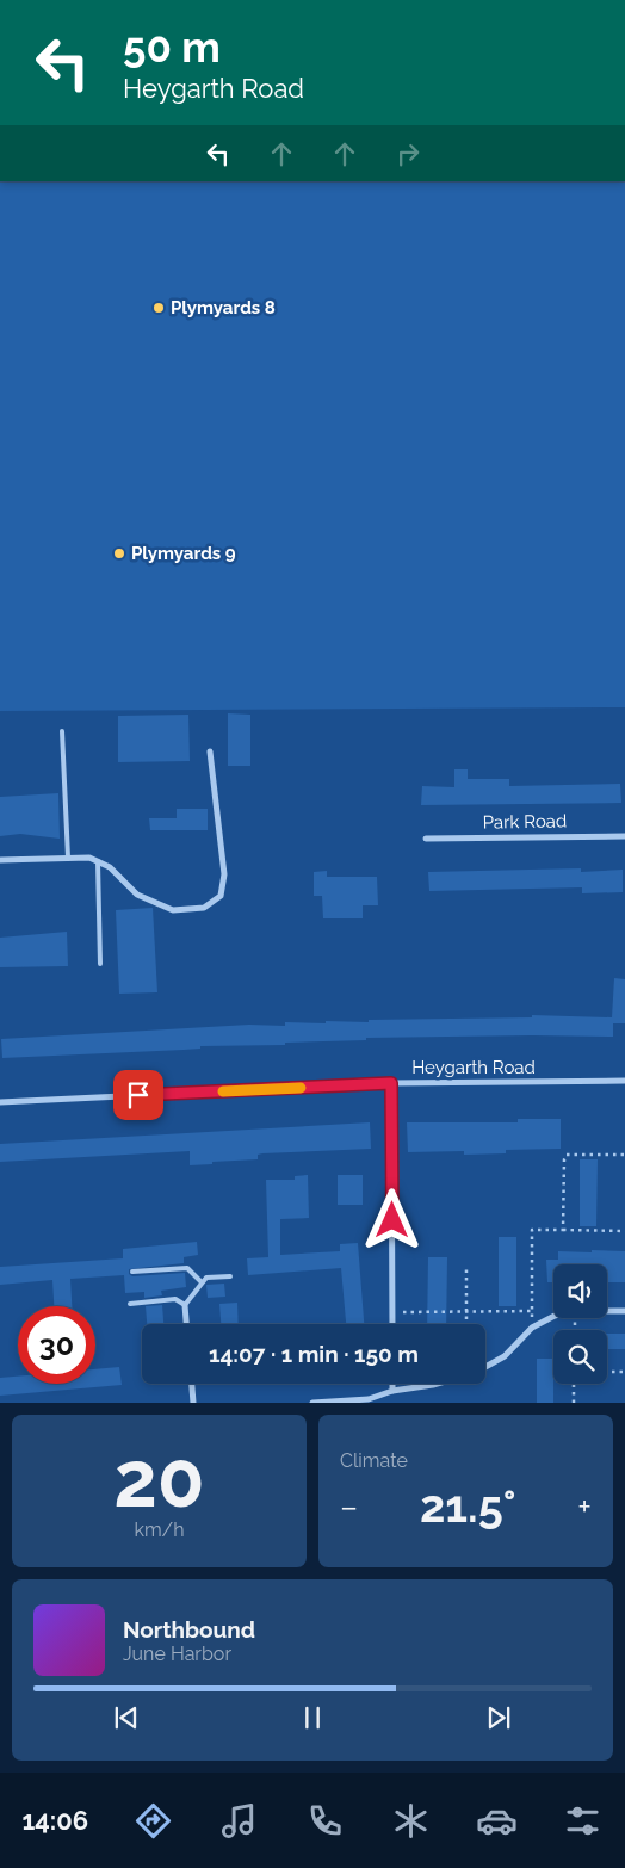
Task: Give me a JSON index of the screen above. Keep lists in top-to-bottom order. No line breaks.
{"streets":{"street":["Park Road","Heygarth Road"]},"places":["Plymyards 8","Plymyards 9"],"page":{"turn":["50 m","Heygarth Road"],"limit":"30","trip":"14:07 · 1 min · 150 m","tile":[["20","km/h"],"Climate"],"heat":["−","21.5°","+"],"song":["Northbound","June Harbor"],"tabs":"14:06"}}
